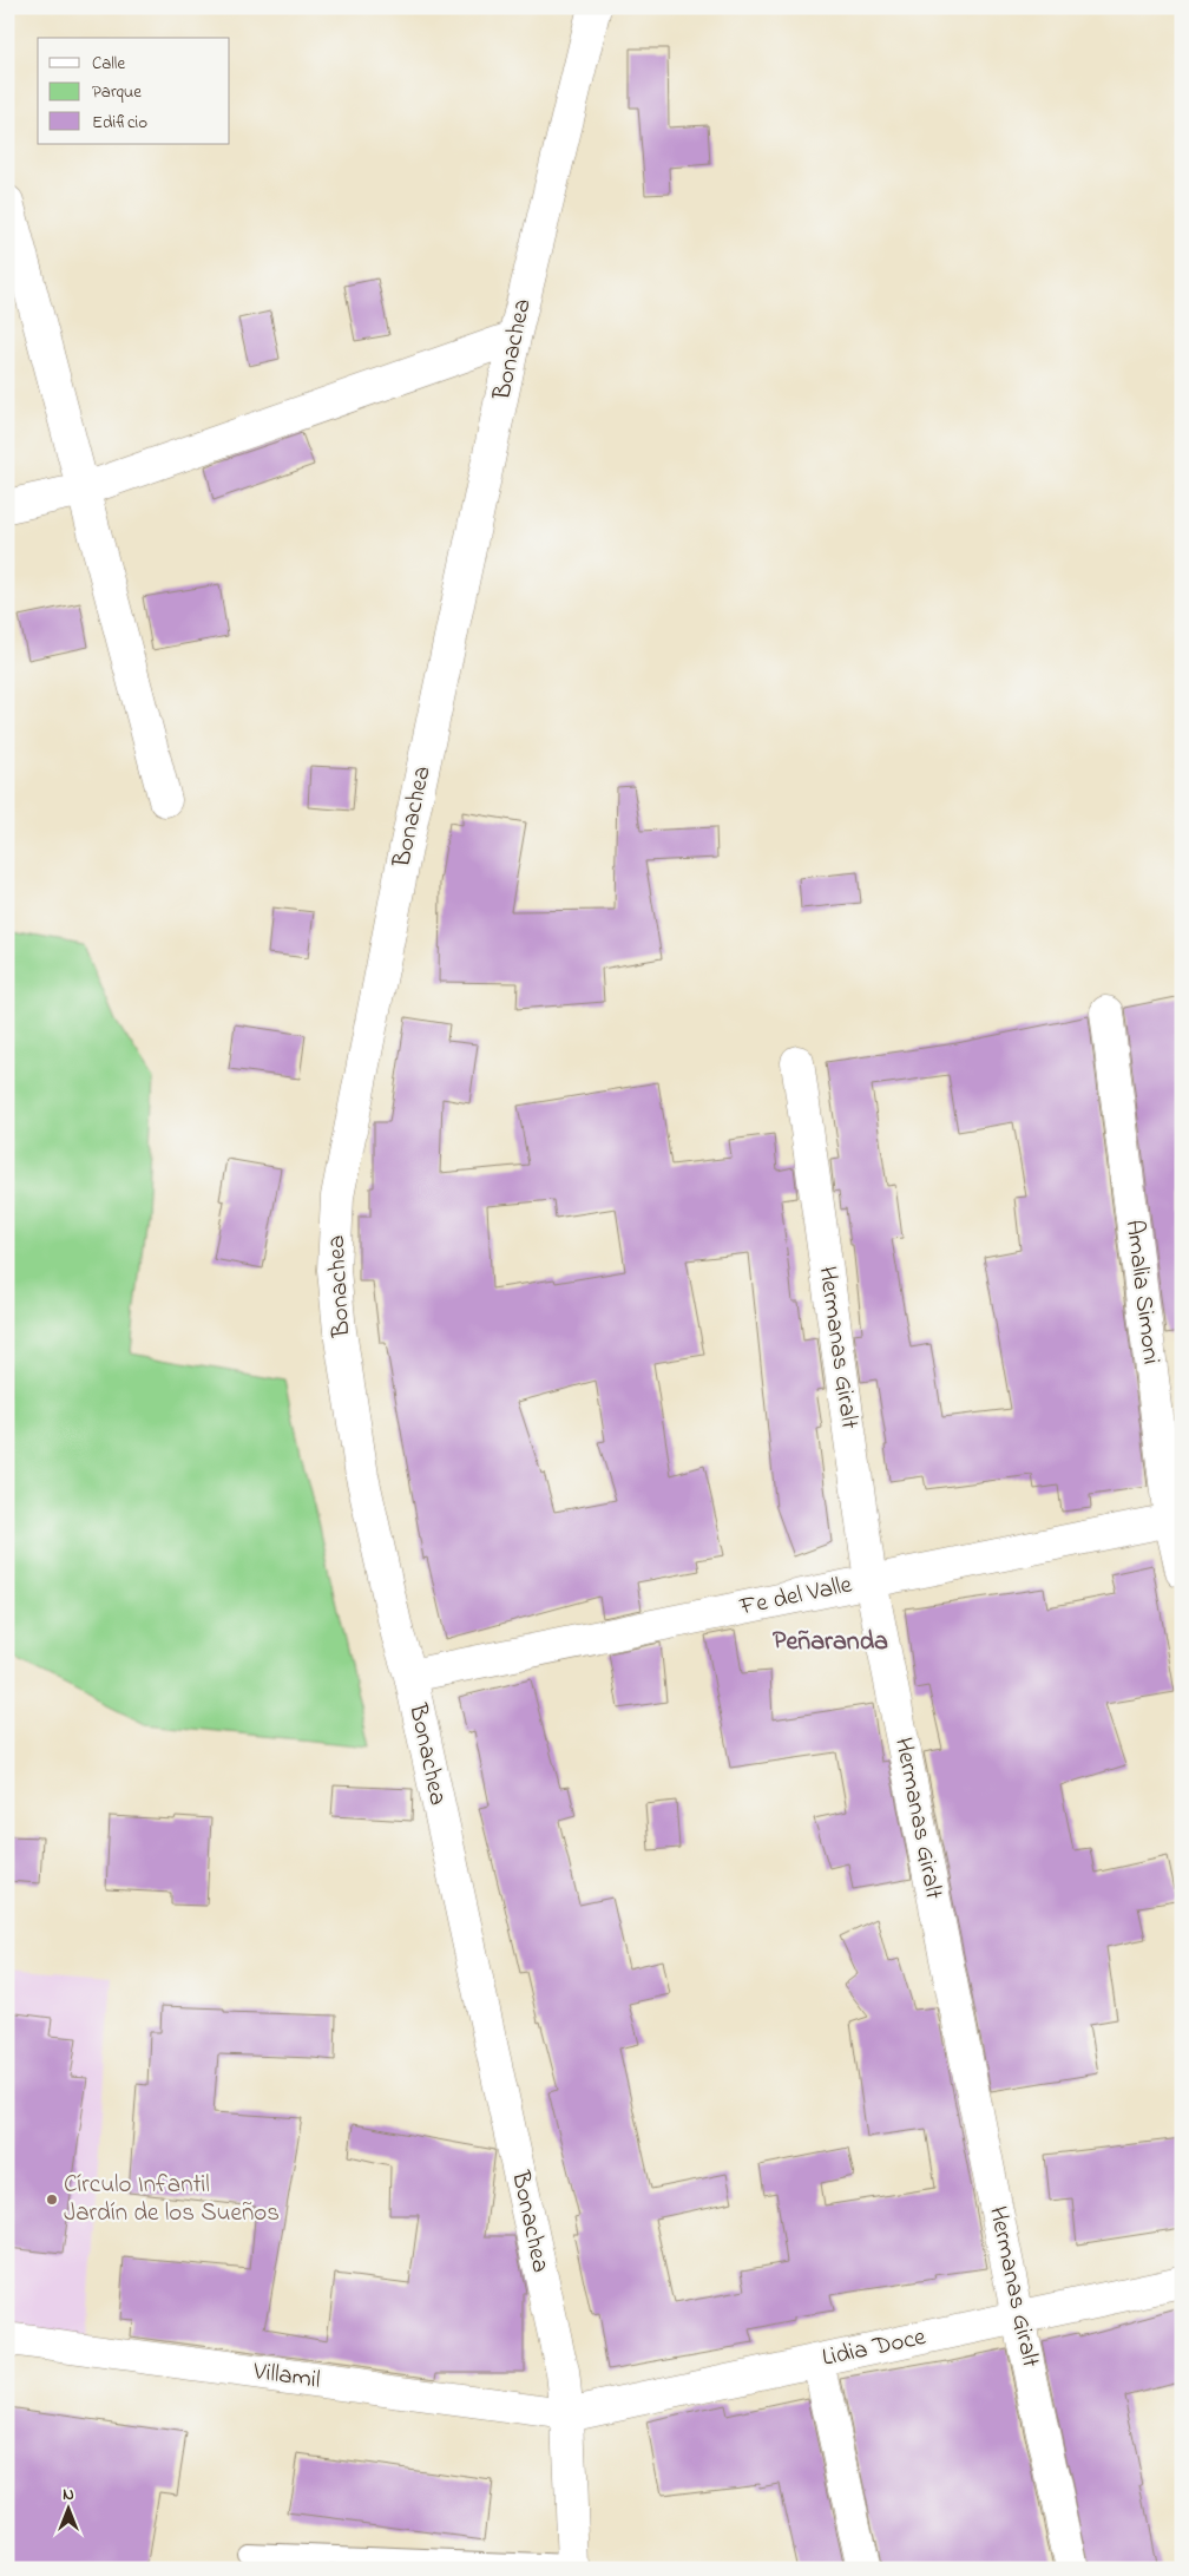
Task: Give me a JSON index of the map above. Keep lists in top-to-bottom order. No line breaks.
{"streets":{"street":["Bonachea","Amalia Simoni","Hermanas Giralt","Fe del Valle","Lidia Doce","Villamil"]},"crossings":[["Bonachea","Fe del Valle"],["Bonachea","Lidia Doce"],["Bonachea","Villamil"],["Amalia Simoni","Fe del Valle"],["Hermanas Giralt","Fe del Valle"],["Hermanas Giralt","Lidia Doce"],["Lidia Doce","Villamil"]],"districts":["Peñaranda"],"places":["Círculo Infantil Jardín de los Sueños"],"legend":["Calle","Parque","Edificio"],"north":"top"}
